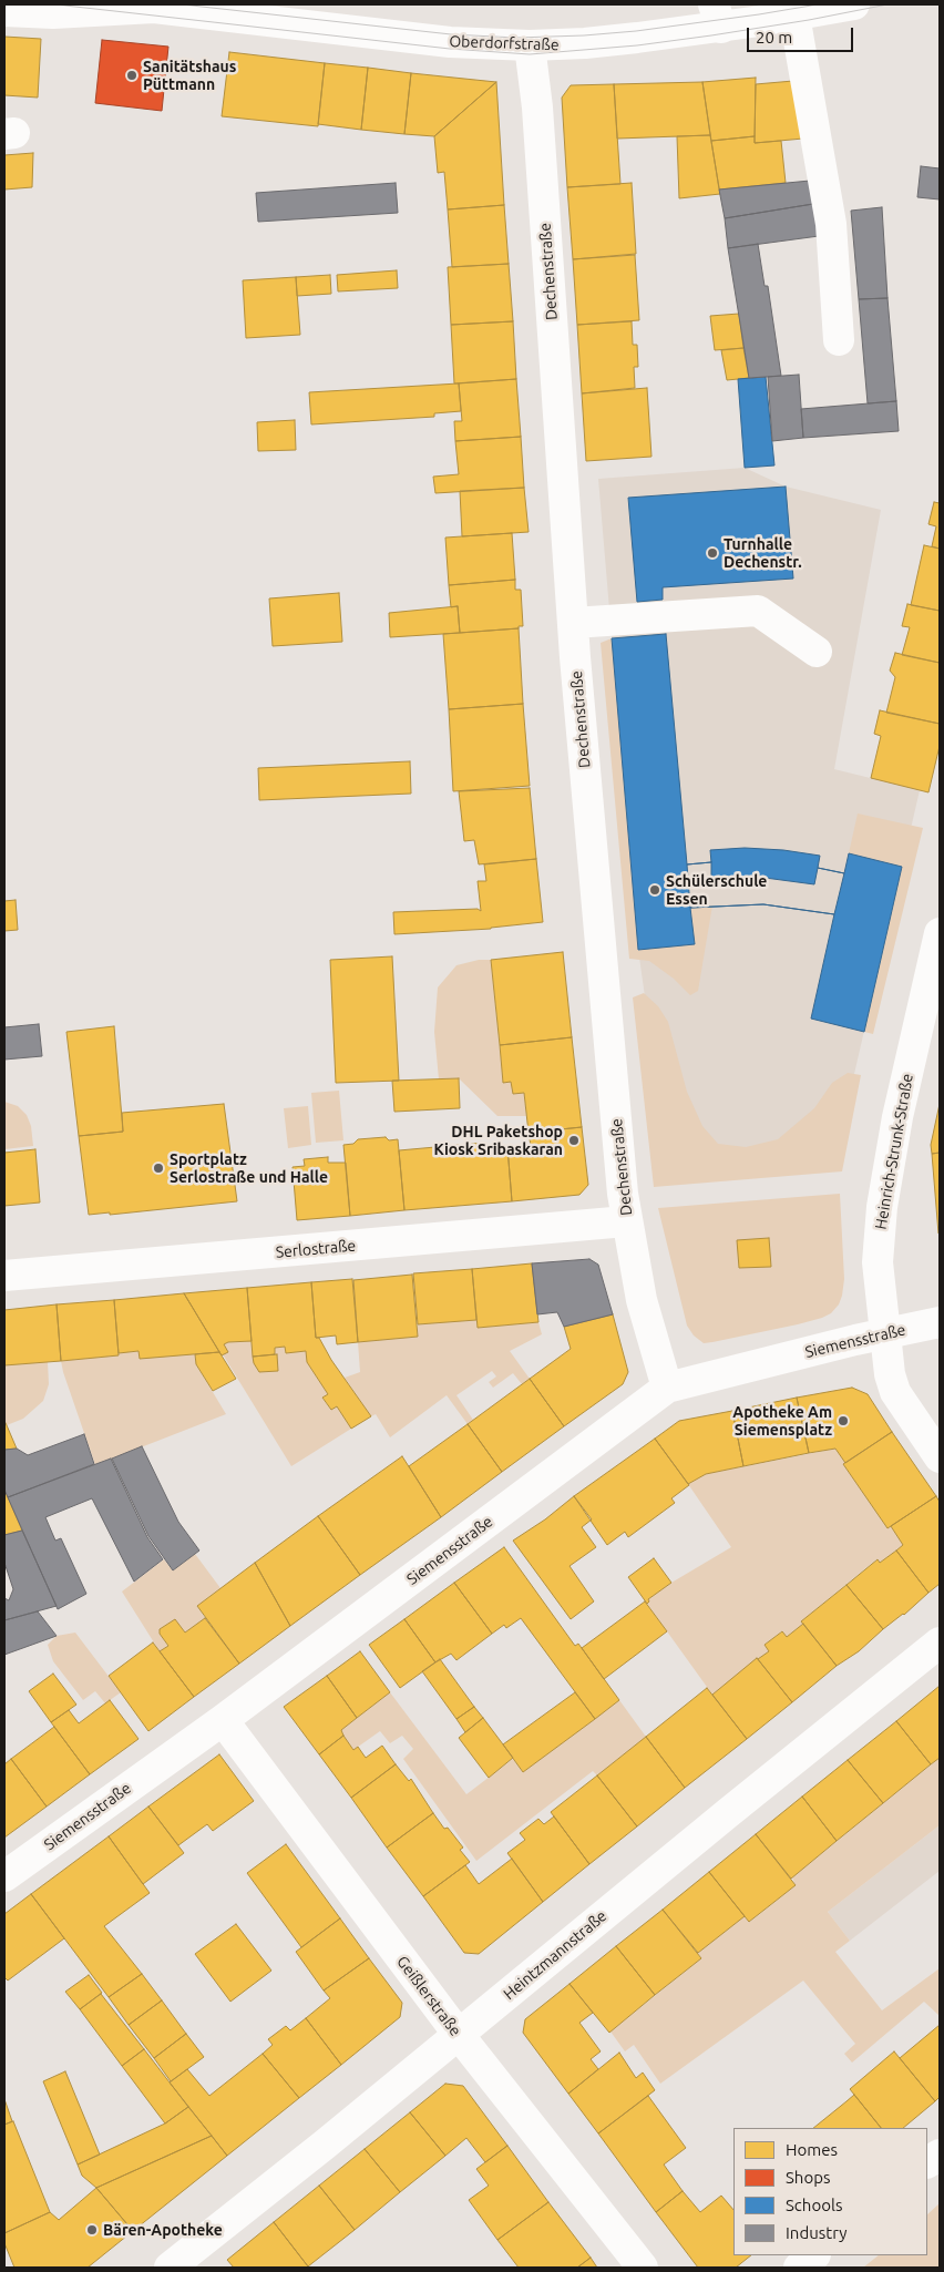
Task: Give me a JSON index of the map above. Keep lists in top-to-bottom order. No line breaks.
{"streets":{"street":["Oberdorfstraße","Dechenstraße","Heinrich-Strunk-Straße","Serlostraße","Siemensstraße","Heintzmannstraße","Geißlerstraße"]},"crossings":[["Oberdorfstraße","Dechenstraße"],["Dechenstraße","Serlostraße"],["Dechenstraße","Siemensstraße"],["Heinrich-Strunk-Straße","Siemensstraße"],["Siemensstraße","Geißlerstraße"],["Heintzmannstraße","Geißlerstraße"]],"places":["Sanitätshaus Püttmann","Turnhalle Dechenstr.","Schülerschule Essen","DHL Paketshop Kiosk Sribaskaran","Sportplatz Serlostraße und Halle","Apotheke Am Siemensplatz","Bären-Apotheke"],"legend":["Homes","Shops","Schools","Industry"],"scale_bar":"20 m"}
